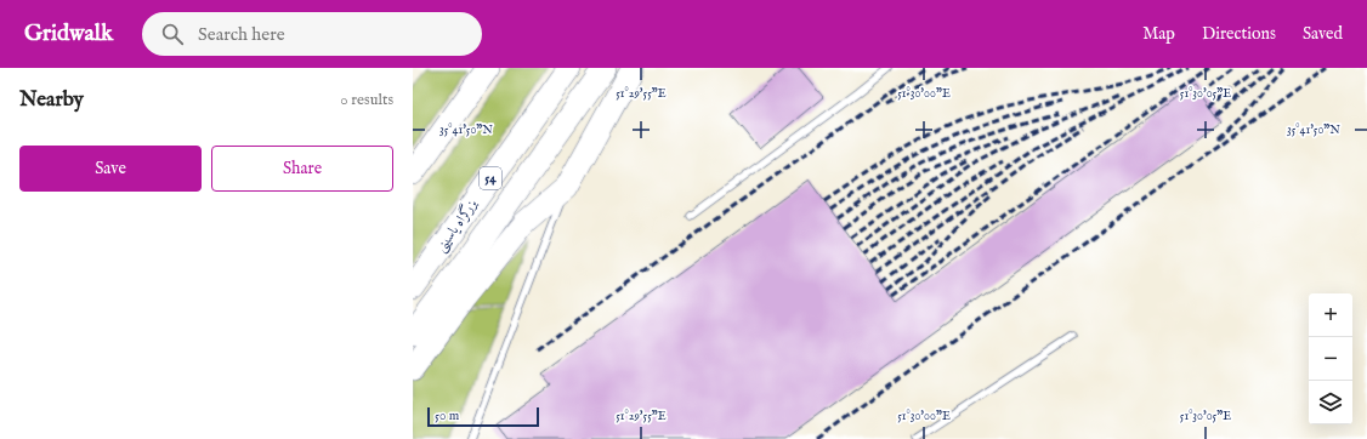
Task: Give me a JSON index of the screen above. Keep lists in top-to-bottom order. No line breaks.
{"streets":{"highway":["54","بزرگراه یاسینی"]},"scale_bar":"50 m","page":{"header":"Gridwalk","search":"Search here","nav":["Map","Directions","Saved"],"heading":["Nearby","0 results"],"buttons":["Save","Share"],"map_buttons":["+","−"],"scale":"50 m"},"coordinates":["51°29'55\"E","51°30'00\"E","51°30'05\"E","35°41'50\"N"]}
